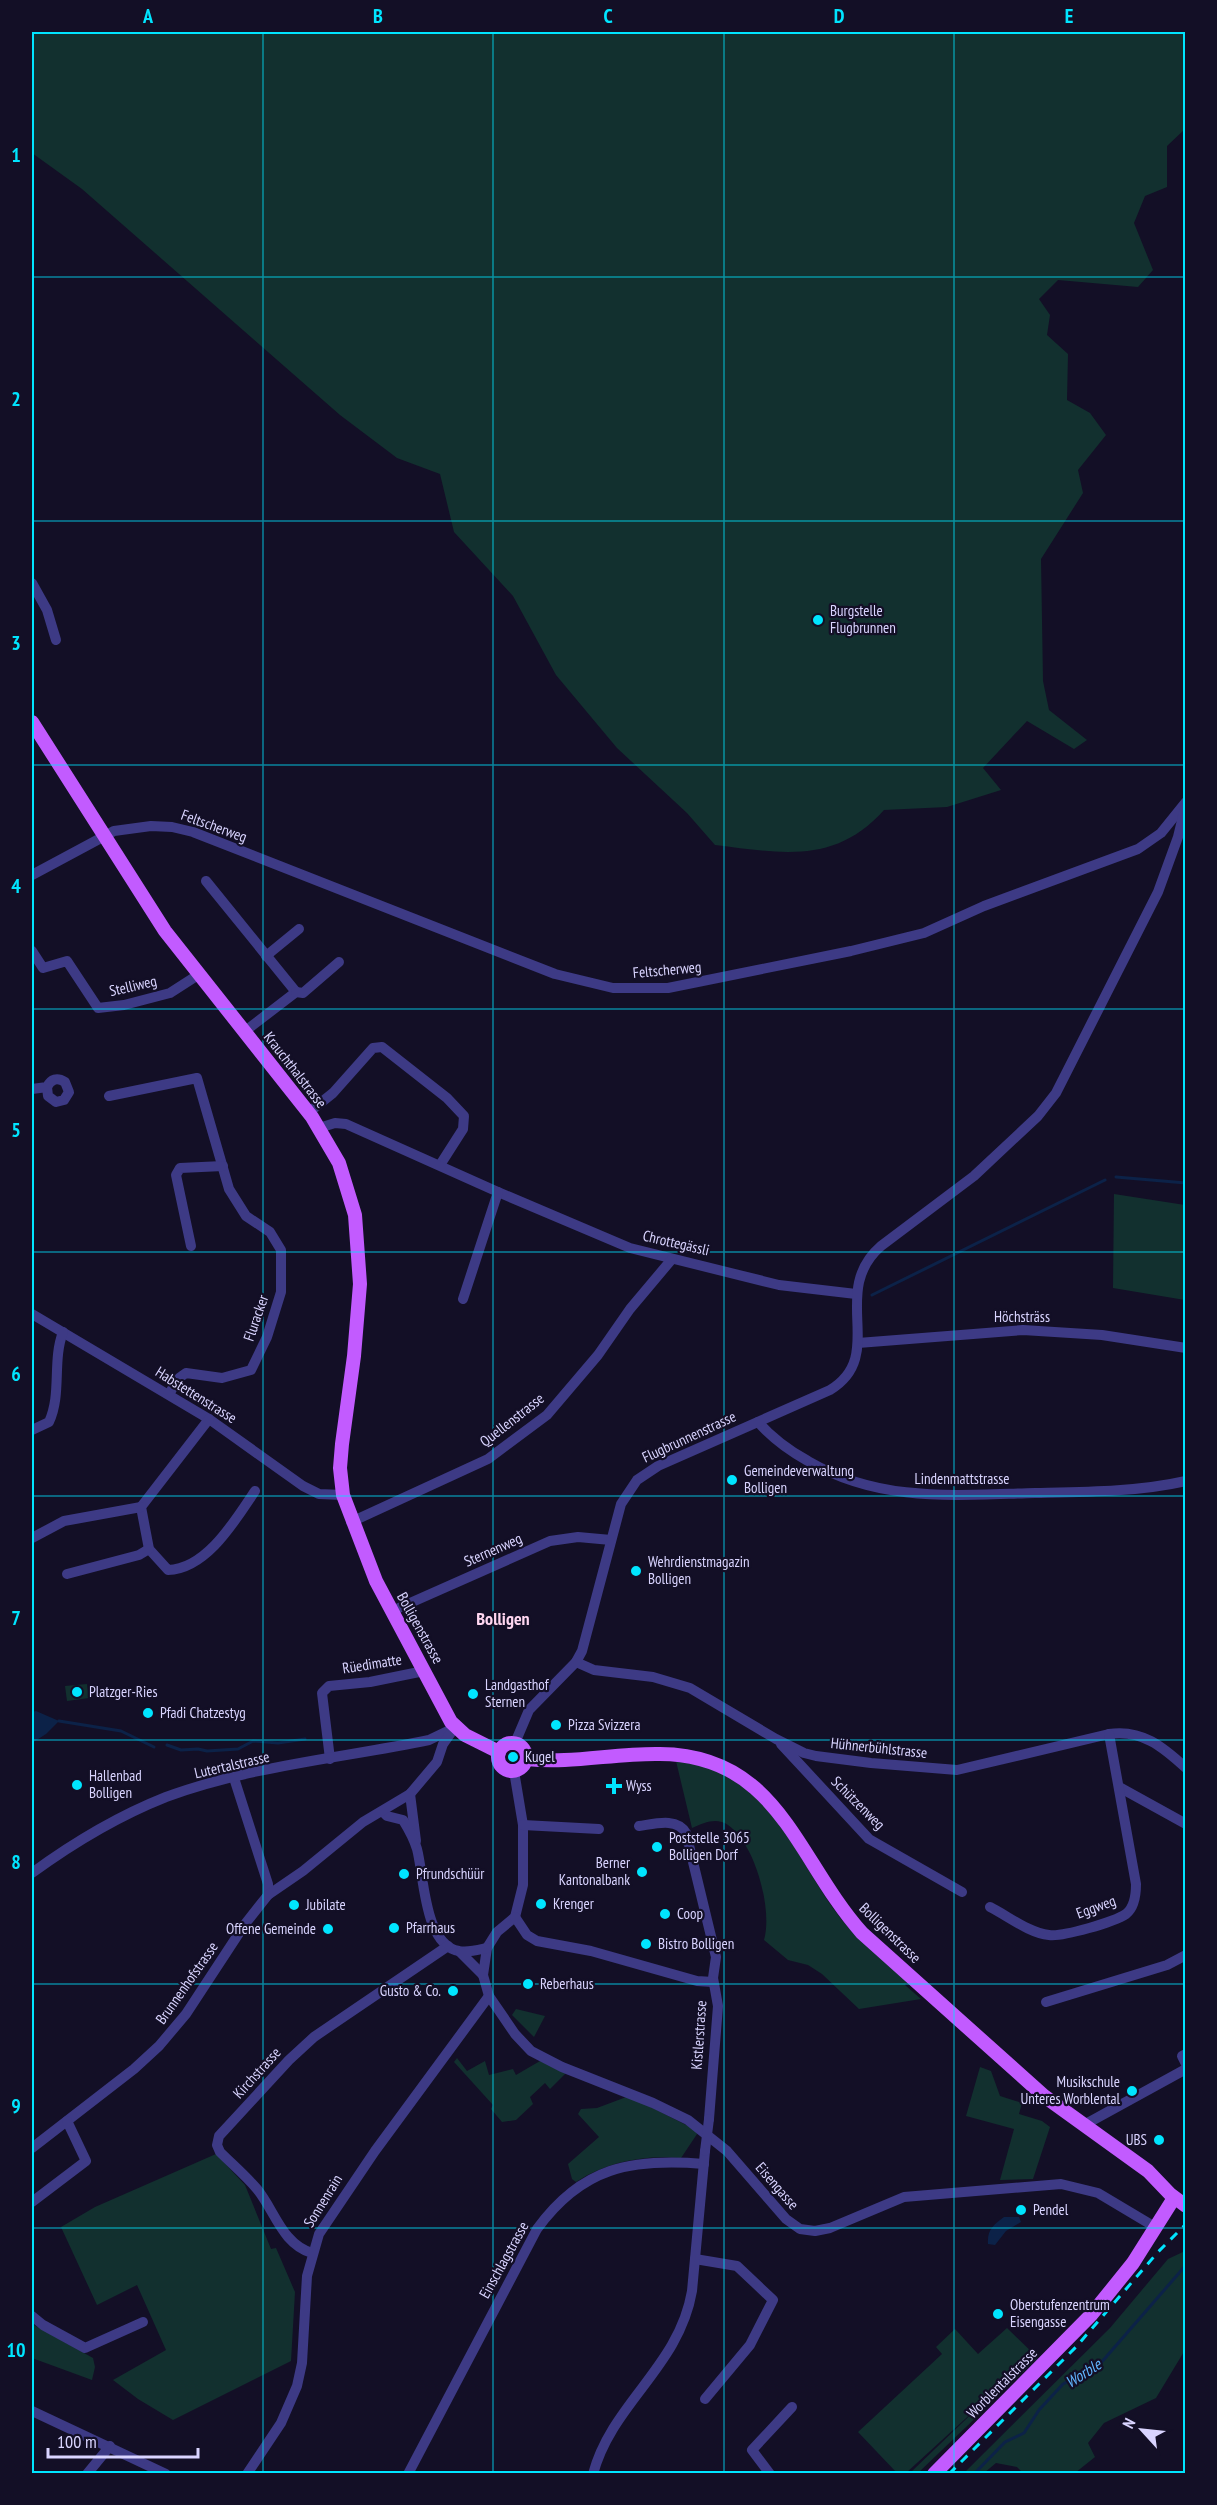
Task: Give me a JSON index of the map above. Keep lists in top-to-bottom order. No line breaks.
{"streets":{"main road":["Krauchthalstrasse","Bolligenstrasse","Worblentalstrasse"],"street":["Feltscherweg","Stelliweg","Chrottegässli","Höchsträss","Fluracker","Habstettenstrasse","Quellenstrasse","Flugbrunnenstrasse","Lindenmattstrasse","Sternenweg","Rüedimatte","Hühnerbühlstrasse","Lutertalstrasse","Schützenweg","Eggweg","Brunnenhofstrasse","Kistlerstrasse","Kirchstrasse","Eisengasse","Sonnenrain","Einschlagstrasse"]},"crossings":[["Feltscherweg","Krauchthalstrasse"],["Stelliweg","Krauchthalstrasse"],["Krauchthalstrasse","Chrottegässli"],["Krauchthalstrasse","Habstettenstrasse"],["Krauchthalstrasse","Bolligenstrasse"],["Chrottegässli","Quellenstrasse"],["Chrottegässli","Flugbrunnenstrasse"],["Höchsträss","Flugbrunnenstrasse"],["Fluracker","Habstettenstrasse"],["Habstettenstrasse","Bolligenstrasse"],["Quellenstrasse","Bolligenstrasse"],["Flugbrunnenstrasse","Lindenmattstrasse"],["Flugbrunnenstrasse","Sternenweg"],["Flugbrunnenstrasse","Bolligenstrasse"],["Flugbrunnenstrasse","Hühnerbühlstrasse"],["Sternenweg","Bolligenstrasse"],["Bolligenstrasse","Rüedimatte"],["Bolligenstrasse","Lutertalstrasse"],["Bolligenstrasse","Brunnenhofstrasse"],["Bolligenstrasse","Worblentalstrasse"],["Rüedimatte","Lutertalstrasse"],["Hühnerbühlstrasse","Schützenweg"],["Hühnerbühlstrasse","Eggweg"],["Lutertalstrasse","Brunnenhofstrasse"],["Kistlerstrasse","Einschlagstrasse"],["Kirchstrasse","Sonnenrain"],["Eisengasse","Sonnenrain"],["Eisengasse","Worblentalstrasse"]],"districts":["Bolligen"],"water":["Worble"],"places":{"other":["Burgstelle Flugbrunnen","Gemeindeverwaltung Bolligen","Wehrdienstmagazin Bolligen","Platzger-Ries","Landgasthof Sternen","Pfadi Chatzestyg","Pizza Svizzera","Kugel","Hallenbad Bolligen","Poststelle 3065 Bolligen Dorf","Berner Kantonalbank","Pfrundschüür","Krenger","Jubilate","Coop","Pfarrhaus","Offene Gemeinde","Bistro Bolligen","Reberhaus","Gusto & Co.","Musikschule Unteres Worblental","UBS","Pendel","Oberstufenzentrum Eisengasse"],"health":["Wyss"]},"scale_bar":"100 m","north":"top left","grid":{"columns":["A","B","C","D","E"],"rows":["1","2","3","4","5","6","7","8","9","10"]}}
